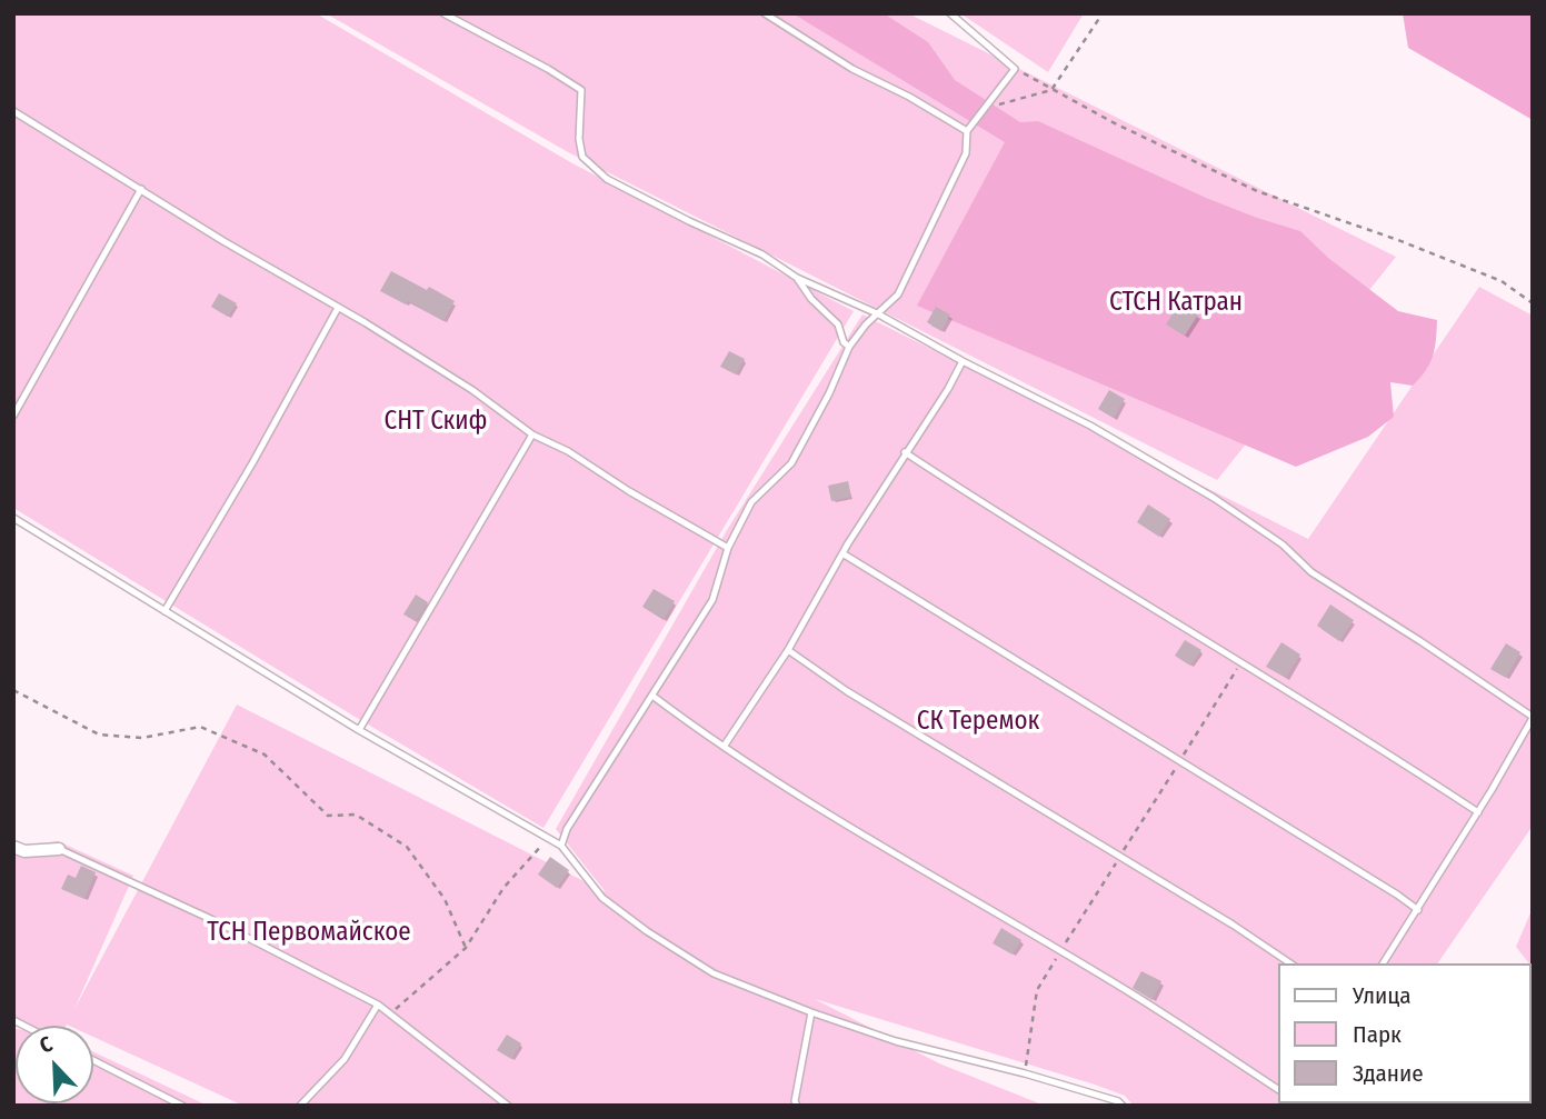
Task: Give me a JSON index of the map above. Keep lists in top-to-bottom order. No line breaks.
{"parks":["СТСН Катран","СНТ Скиф","СК Теремок","ТСН Первомайское"],"legend":["Улица","Парк","Здание"],"north":"top left"}
